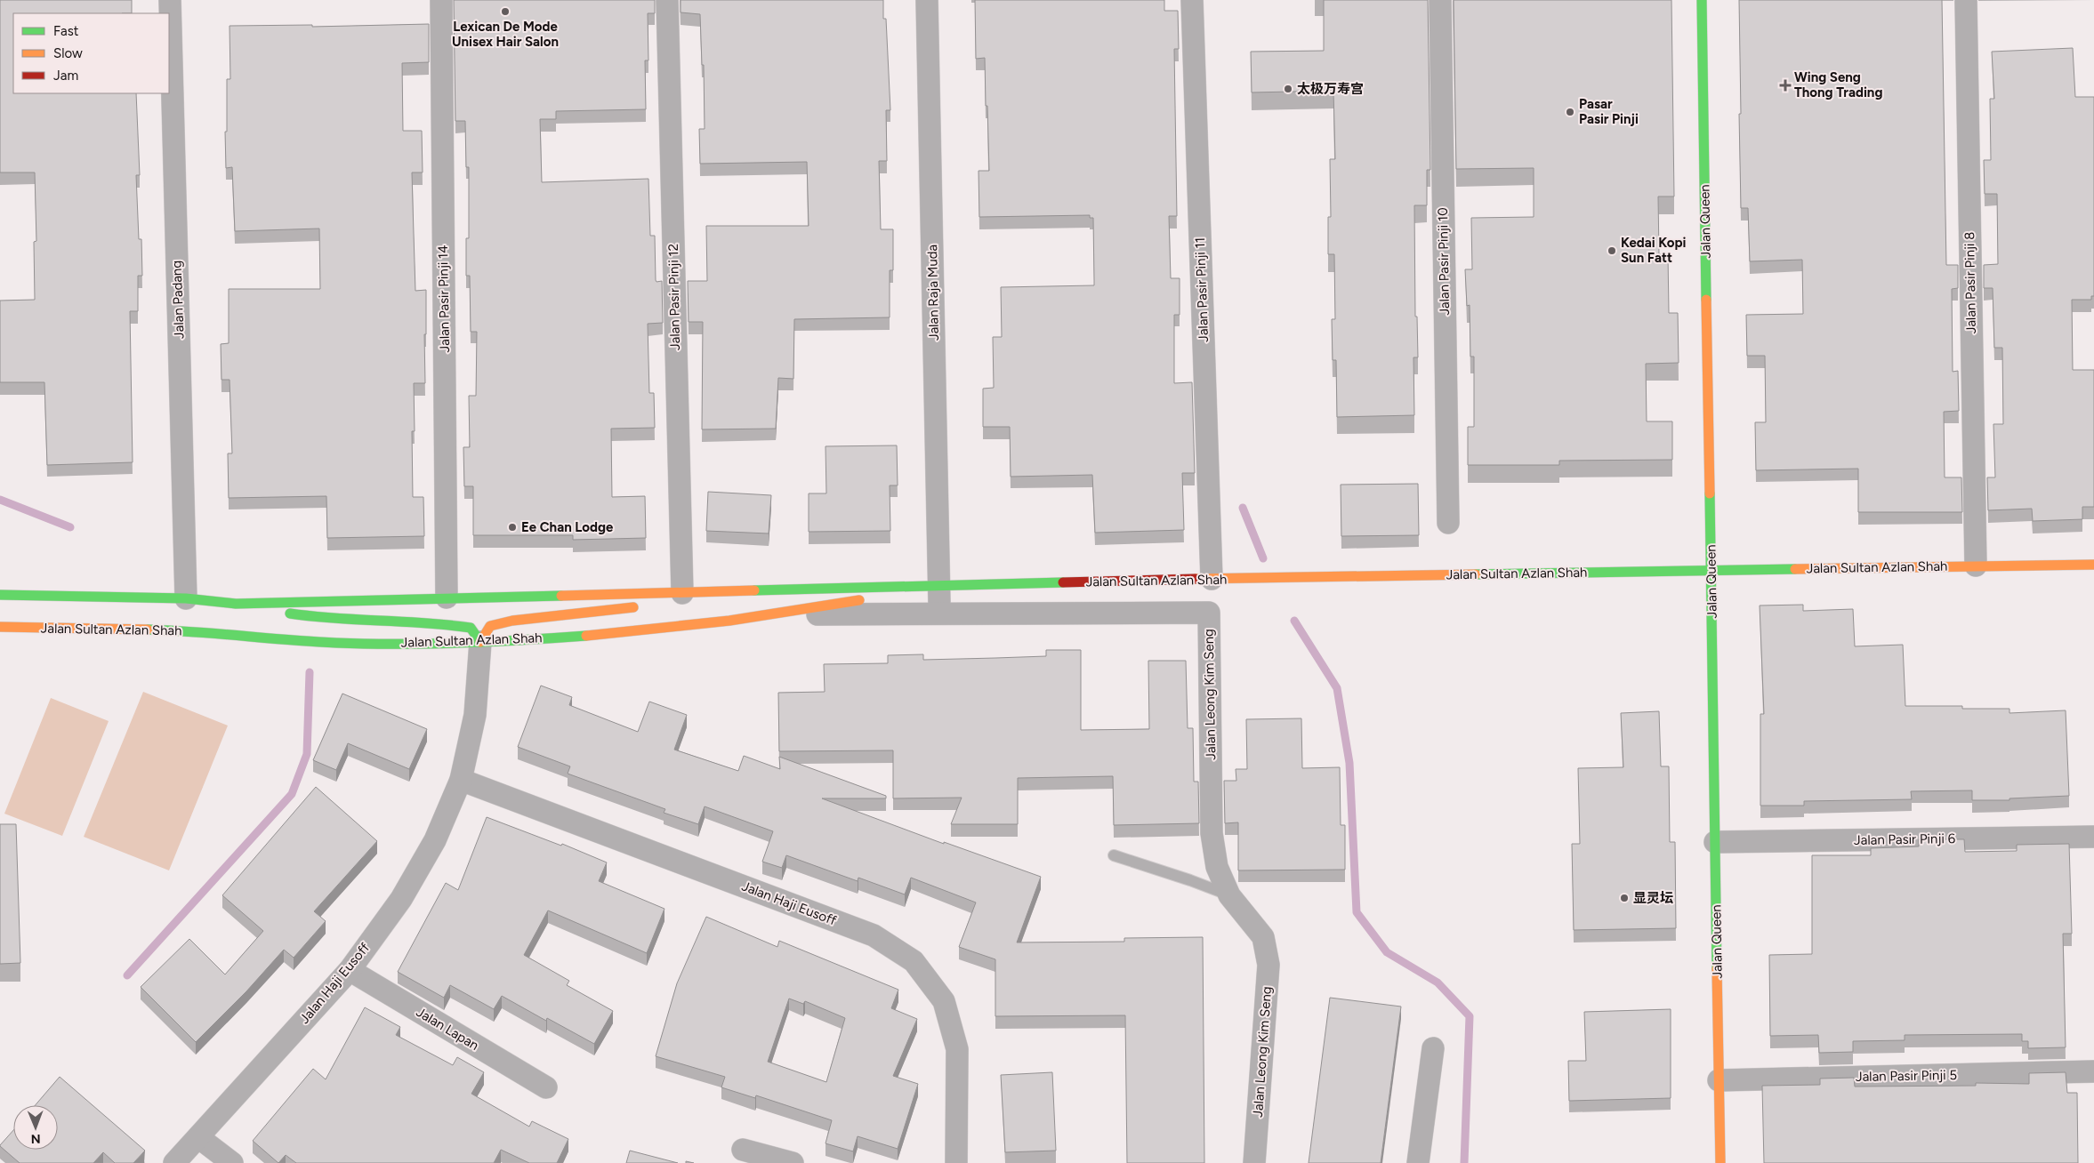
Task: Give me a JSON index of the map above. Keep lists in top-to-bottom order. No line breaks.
{"streets":{"main road":["Jalan Queen","Jalan Sultan Azlan Shah"],"street":["Jalan Pasir Pinji 10","Jalan Pasir Pinji 8","Jalan Pasir Pinji 11","Jalan Raja Muda","Jalan Pasir Pinji 12","Jalan Pasir Pinji 14","Jalan Padang","Jalan Leong Kim Seng","Jalan Pasir Pinji 6","Jalan Haji Eusoff","Jalan Lapan","Jalan Pasir Pinji 5"]},"crossings":[["Jalan Queen","Jalan Sultan Azlan Shah"],["Jalan Queen","Jalan Pasir Pinji 6"],["Jalan Queen","Jalan Pasir Pinji 5"],["Jalan Pasir Pinji 8","Jalan Sultan Azlan Shah"],["Jalan Pasir Pinji 11","Jalan Sultan Azlan Shah"],["Jalan Raja Muda","Jalan Sultan Azlan Shah"],["Jalan Raja Muda","Jalan Leong Kim Seng"],["Jalan Pasir Pinji 12","Jalan Sultan Azlan Shah"],["Jalan Pasir Pinji 14","Jalan Sultan Azlan Shah"],["Jalan Padang","Jalan Sultan Azlan Shah"],["Jalan Sultan Azlan Shah","Jalan Leong Kim Seng"],["Jalan Sultan Azlan Shah","Jalan Haji Eusoff"],["Jalan Haji Eusoff","Jalan Lapan"]],"places":{"other":["Lexican De Mode Unisex Hair Salon","太极万寿宫","Pasar Pasir Pinji","Kedai Kopi Sun Fatt","Ee Chan Lodge","显灵坛"],"health":["Wing Seng Thong Trading"]},"legend":["Fast","Slow","Jam"],"north":"bottom"}
